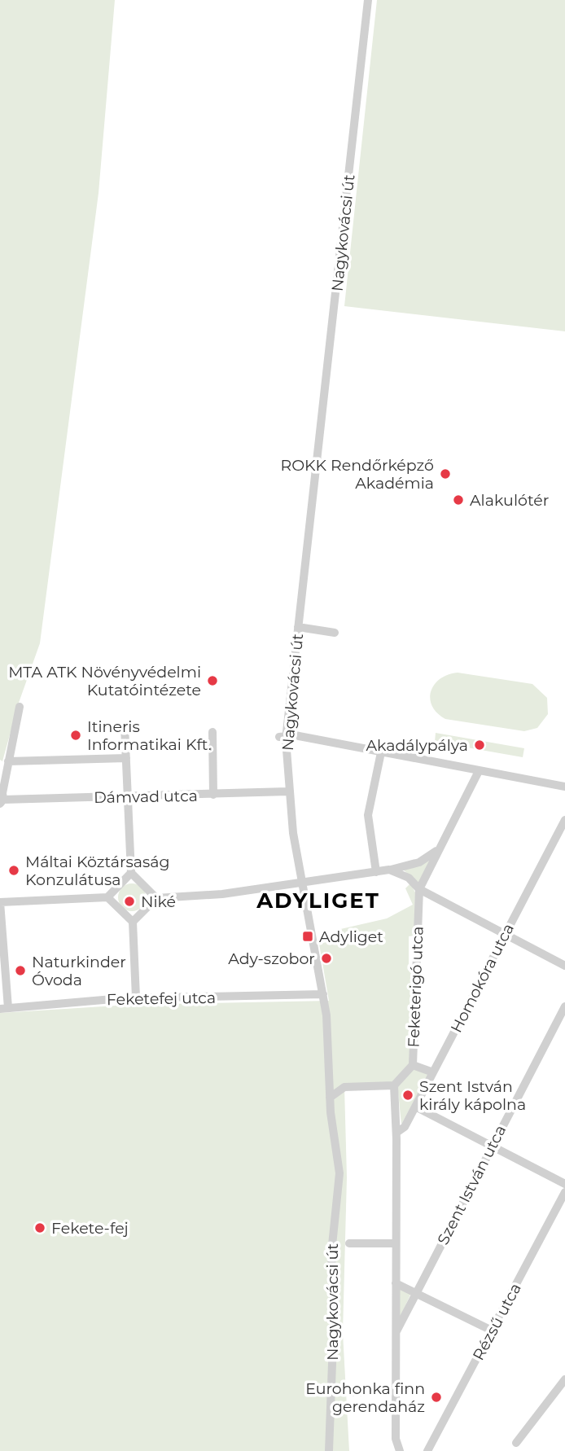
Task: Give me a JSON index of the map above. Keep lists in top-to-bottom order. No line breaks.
{"streets":{"street":["Nagykovácsi út","Dámvad utca","Homokóra utca","Feketerigó utca","Feketefej utca","Szent István utca","Rézsű utca"]},"crossings":[["Nagykovácsi út","Dámvad utca"],["Nagykovácsi út","Feketefej utca"]],"districts":["ADYLIGET"],"places":{"other":["ROKK Rendőrképző Akadémia","Alakulótér","MTA ATK Növényvédelmi Kutatóintézete","Itineris Informatikai Kft.","Akadálypálya","Máltai Köztársaság Konzulátusa","Niké","Ady-szobor","Naturkinder Óvoda","Szent István király kápolna","Fekete-fej","Eurohonka finn gerendaház"],"transit":["Adyliget"]}}
